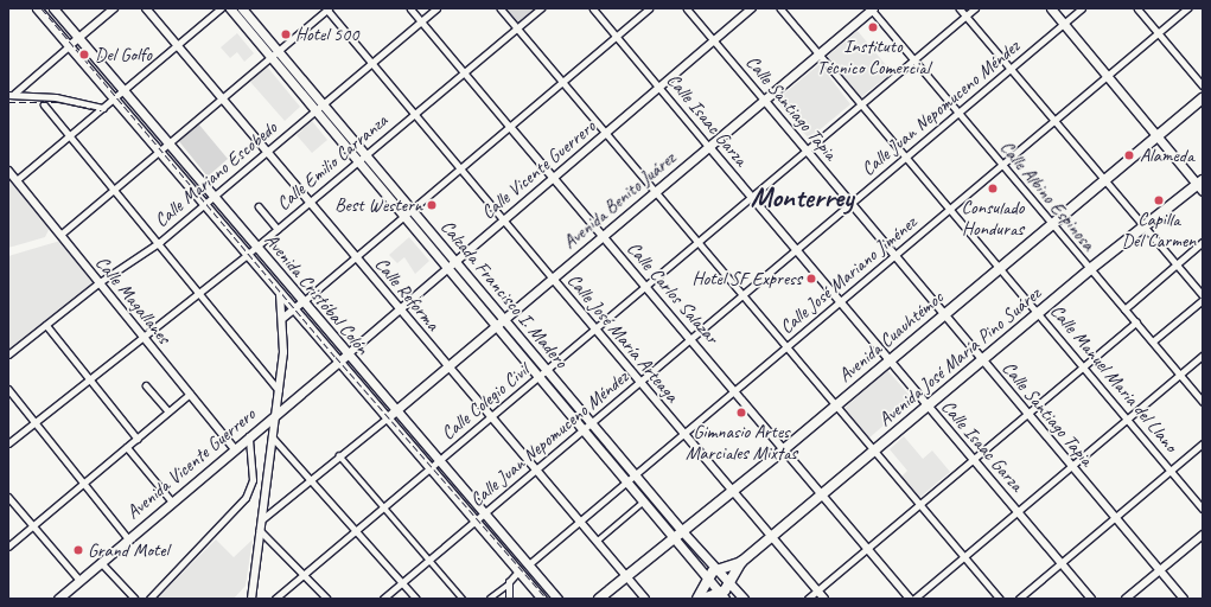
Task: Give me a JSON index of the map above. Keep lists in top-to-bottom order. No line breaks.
{"streets":{"highway":["Avenida Cuauhtémoc","Avenida José María Pino Suárez"],"main road":["Avenida Benito Juárez","Avenida Cristóbal Colón","Calzada Francisco I. Madero","Avenida Vicente Guerrero"],"street":["Calle Santiago Tapia","Calle Juan Nepomuceno Méndez","Calle Isaac Garza","Calle Emilio Carranza","Calle Vicente Guerrero","Calle Mariano Escobedo","Calle Albino Espinosa","Calle José Mariano Jiménez","Calle Carlos Salazar","Calle Reforma","Calle Magallanes","Calle José María Arteaga","Calle Manuel Maria del Llano","Calle Colegio Civil"]},"crossings":[["Calle Santiago Tapia","Calle Juan Nepomuceno Méndez"],["Calle Santiago Tapia","Calle Vicente Guerrero"],["Calle Santiago Tapia","Avenida Benito Juárez"],["Calle Santiago Tapia","Calle José Mariano Jiménez"],["Calle Santiago Tapia","Avenida Cuauhtémoc"],["Calle Santiago Tapia","Avenida José María Pino Suárez"],["Calle Santiago Tapia","Calle Colegio Civil"],["Calle Juan Nepomuceno Méndez","Calle Isaac Garza"],["Calle Juan Nepomuceno Méndez","Calle Albino Espinosa"],["Calle Juan Nepomuceno Méndez","Calle Carlos Salazar"],["Calle Juan Nepomuceno Méndez","Avenida Cristóbal Colón"],["Calle Juan Nepomuceno Méndez","Calle Reforma"],["Calle Juan Nepomuceno Méndez","Calzada Francisco I. Madero"],["Calle Juan Nepomuceno Méndez","Calle José María Arteaga"],["Calle Juan Nepomuceno Méndez","Calle Manuel Maria del Llano"],["Calle Isaac Garza","Calle Vicente Guerrero"],["Calle Isaac Garza","Avenida Benito Juárez"],["Calle Isaac Garza","Calle José Mariano Jiménez"],["Calle Isaac Garza","Avenida Cuauhtémoc"],["Calle Isaac Garza","Avenida José María Pino Suárez"],["Calle Isaac Garza","Calle Colegio Civil"],["Calle Emilio Carranza","Calle Carlos Salazar"],["Calle Emilio Carranza","Avenida Cristóbal Colón"],["Calle Emilio Carranza","Calle Reforma"],["Calle Emilio Carranza","Calzada Francisco I. Madero"],["Calle Emilio Carranza","Calle Magallanes"],["Calle Emilio Carranza","Calle José María Arteaga"],["Calle Vicente Guerrero","Calle Carlos Salazar"],["Calle Vicente Guerrero","Avenida Cristóbal Colón"],["Calle Vicente Guerrero","Calle Reforma"],["Calle Vicente Guerrero","Calzada Francisco I. Madero"],["Calle Vicente Guerrero","Calle José María Arteaga"],["Calle Vicente Guerrero","Avenida Vicente Guerrero"],["Calle Mariano Escobedo","Calle Carlos Salazar"],["Calle Mariano Escobedo","Avenida Cristóbal Colón"],["Calle Mariano Escobedo","Calle Reforma"],["Calle Mariano Escobedo","Calzada Francisco I. Madero"],["Calle Mariano Escobedo","Calle Magallanes"],["Calle Mariano Escobedo","Calle José María Arteaga"],["Calle Albino Espinosa","Avenida Benito Juárez"],["Calle Albino Espinosa","Calle José Mariano Jiménez"],["Calle Albino Espinosa","Avenida Cuauhtémoc"],["Calle Albino Espinosa","Avenida José María Pino Suárez"],["Calle Albino Espinosa","Calle Colegio Civil"],["Avenida Benito Juárez","Calle Carlos Salazar"],["Avenida Benito Juárez","Avenida Cristóbal Colón"],["Avenida Benito Juárez","Calle Reforma"],["Avenida Benito Juárez","Calzada Francisco I. Madero"],["Avenida Benito Juárez","Calle José María Arteaga"],["Avenida Benito Juárez","Calle Manuel Maria del Llano"],["Calle José Mariano Jiménez","Calle Carlos Salazar"],["Calle José Mariano Jiménez","Avenida Cristóbal Colón"],["Calle José Mariano Jiménez","Calle Reforma"],["Calle José Mariano Jiménez","Calzada Francisco I. Madero"],["Calle José Mariano Jiménez","Calle José María Arteaga"],["Calle José Mariano Jiménez","Calle Manuel Maria del Llano"],["Calle Carlos Salazar","Avenida Cuauhtémoc"],["Calle Carlos Salazar","Avenida José María Pino Suárez"],["Calle Carlos Salazar","Calle Colegio Civil"],["Avenida Cristóbal Colón","Calle Colegio Civil"],["Avenida Cristóbal Colón","Avenida Vicente Guerrero"],["Calle Reforma","Avenida Cuauhtémoc"],["Calle Reforma","Calle Colegio Civil"],["Calzada Francisco I. Madero","Avenida Cuauhtémoc"],["Calzada Francisco I. Madero","Avenida José María Pino Suárez"],["Calzada Francisco I. Madero","Calle Colegio Civil"],["Calle Magallanes","Avenida Vicente Guerrero"],["Avenida Cuauhtémoc","Calle José María Arteaga"],["Avenida Cuauhtémoc","Calle Manuel Maria del Llano"],["Calle José María Arteaga","Avenida José María Pino Suárez"],["Calle José María Arteaga","Calle Colegio Civil"],["Avenida José María Pino Suárez","Calle Manuel Maria del Llano"],["Calle Manuel Maria del Llano","Calle Colegio Civil"]],"districts":["Monterrey"],"places":["Instituto Técnico Comercial","Hotel 500","Del Golfo","Alameda","Consulado Honduras","Capilla Del Carmen","Best Western","Hotel SF Express","Gimnasio Artes Marciales Mixtas","Grand Motel"]}
